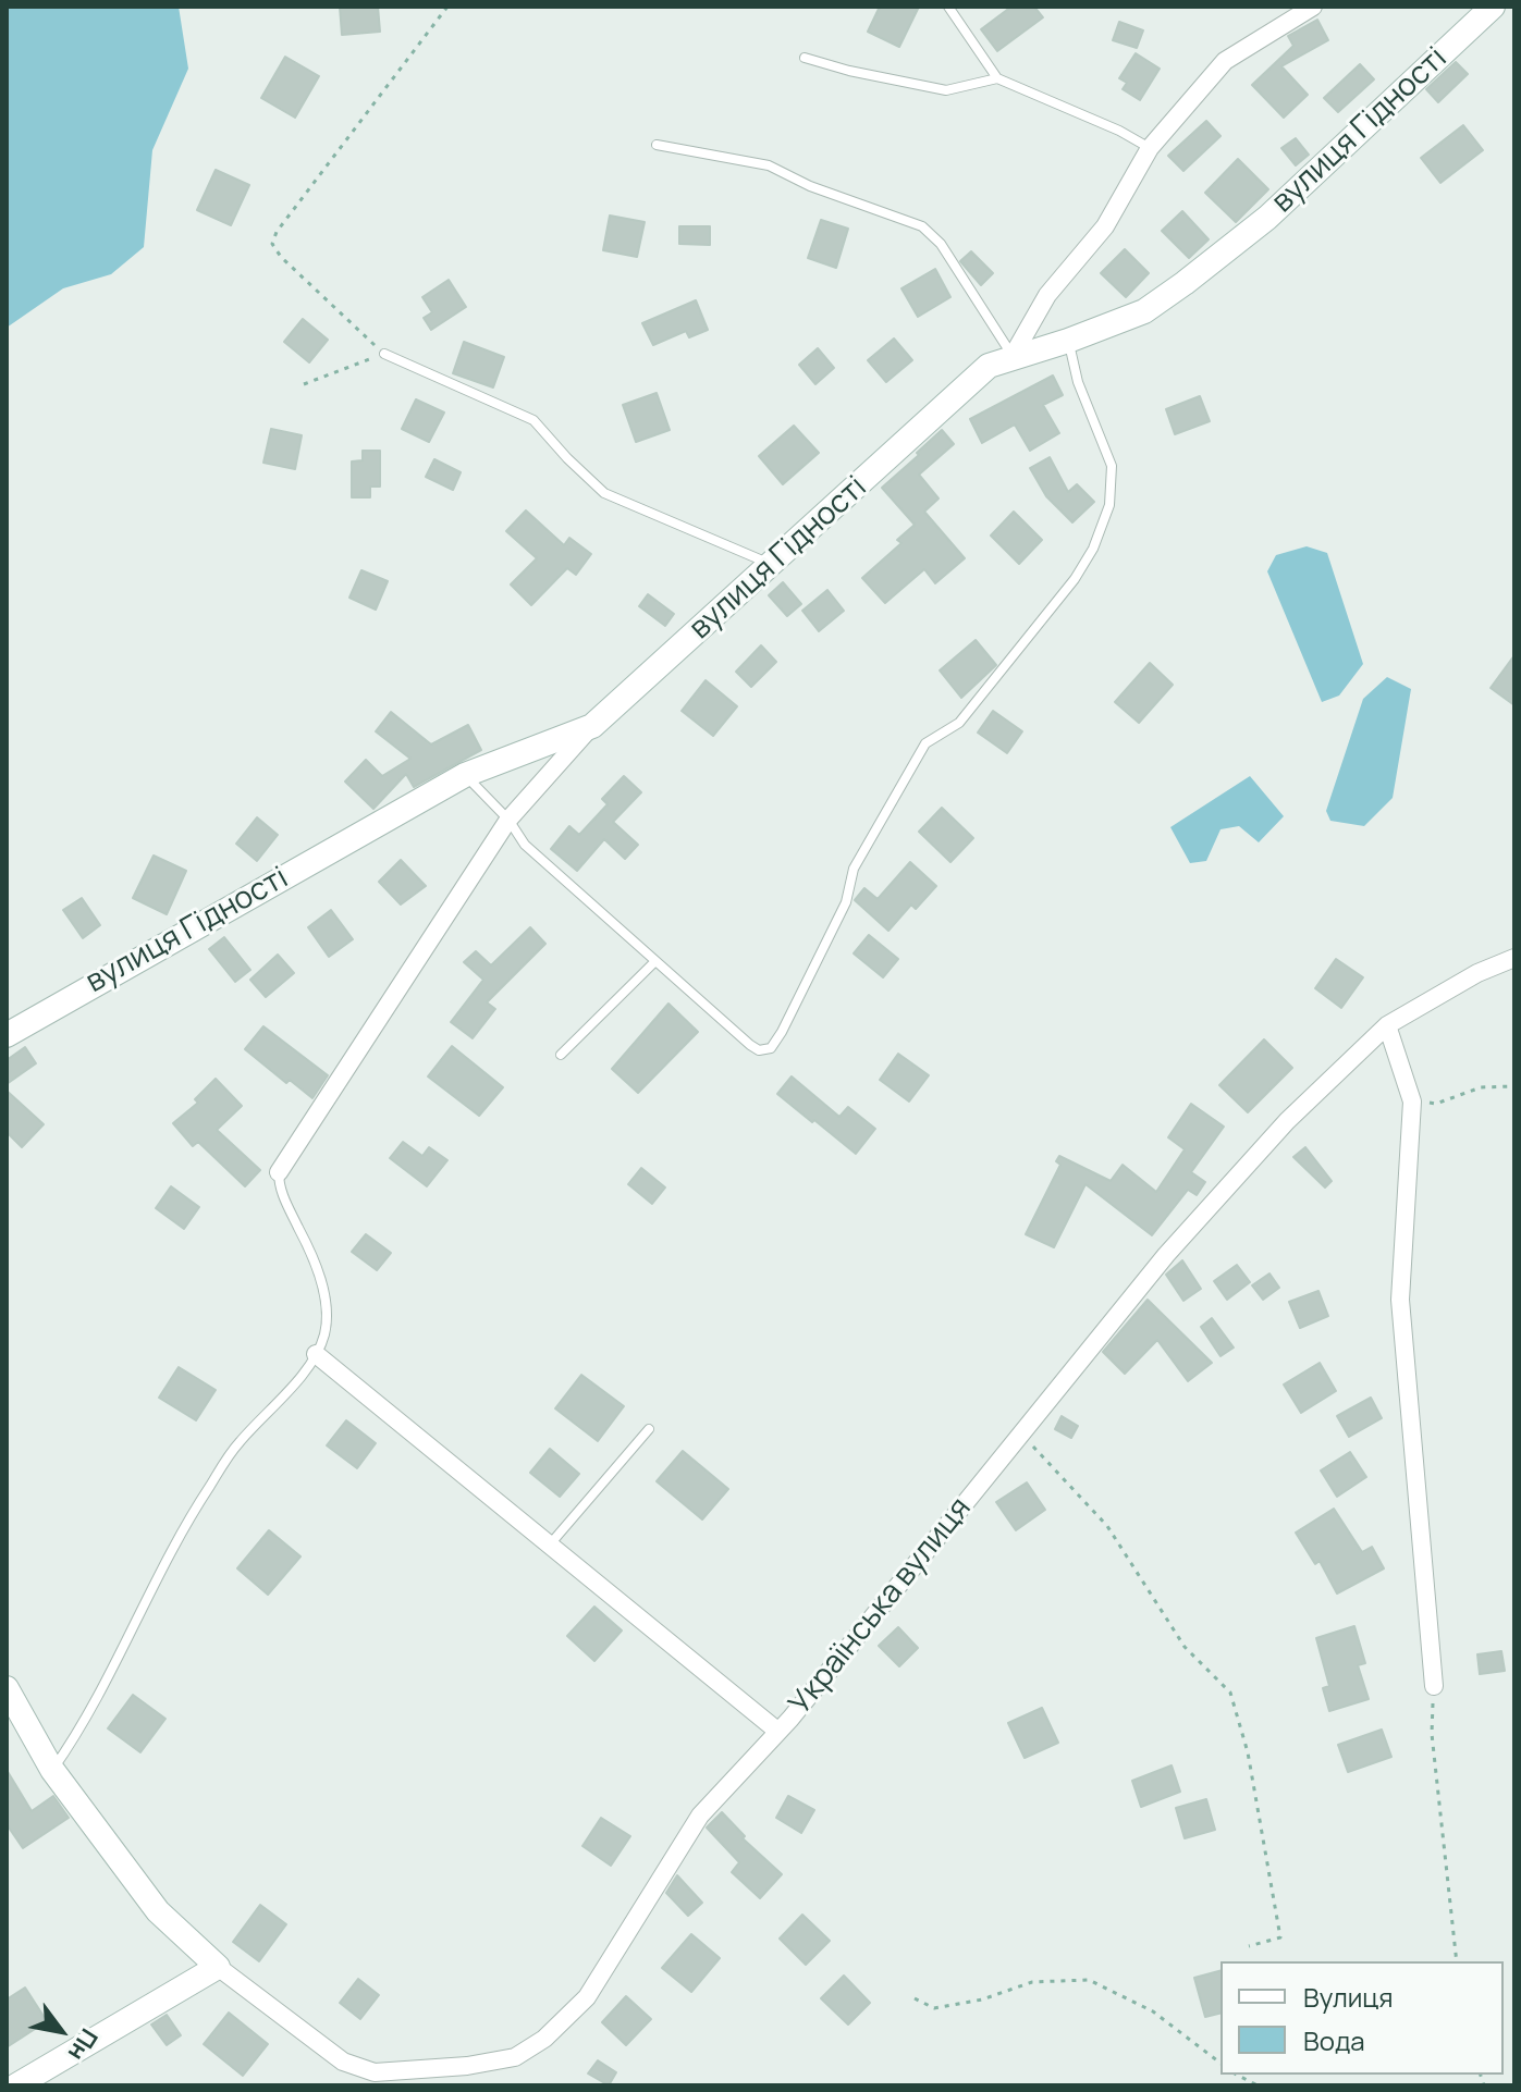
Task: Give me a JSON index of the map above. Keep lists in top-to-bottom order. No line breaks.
{"streets":{"street":["вулиця Гідності","Українська вулиця"]},"legend":["Вулиця","Вода"],"north":"bottom right"}
